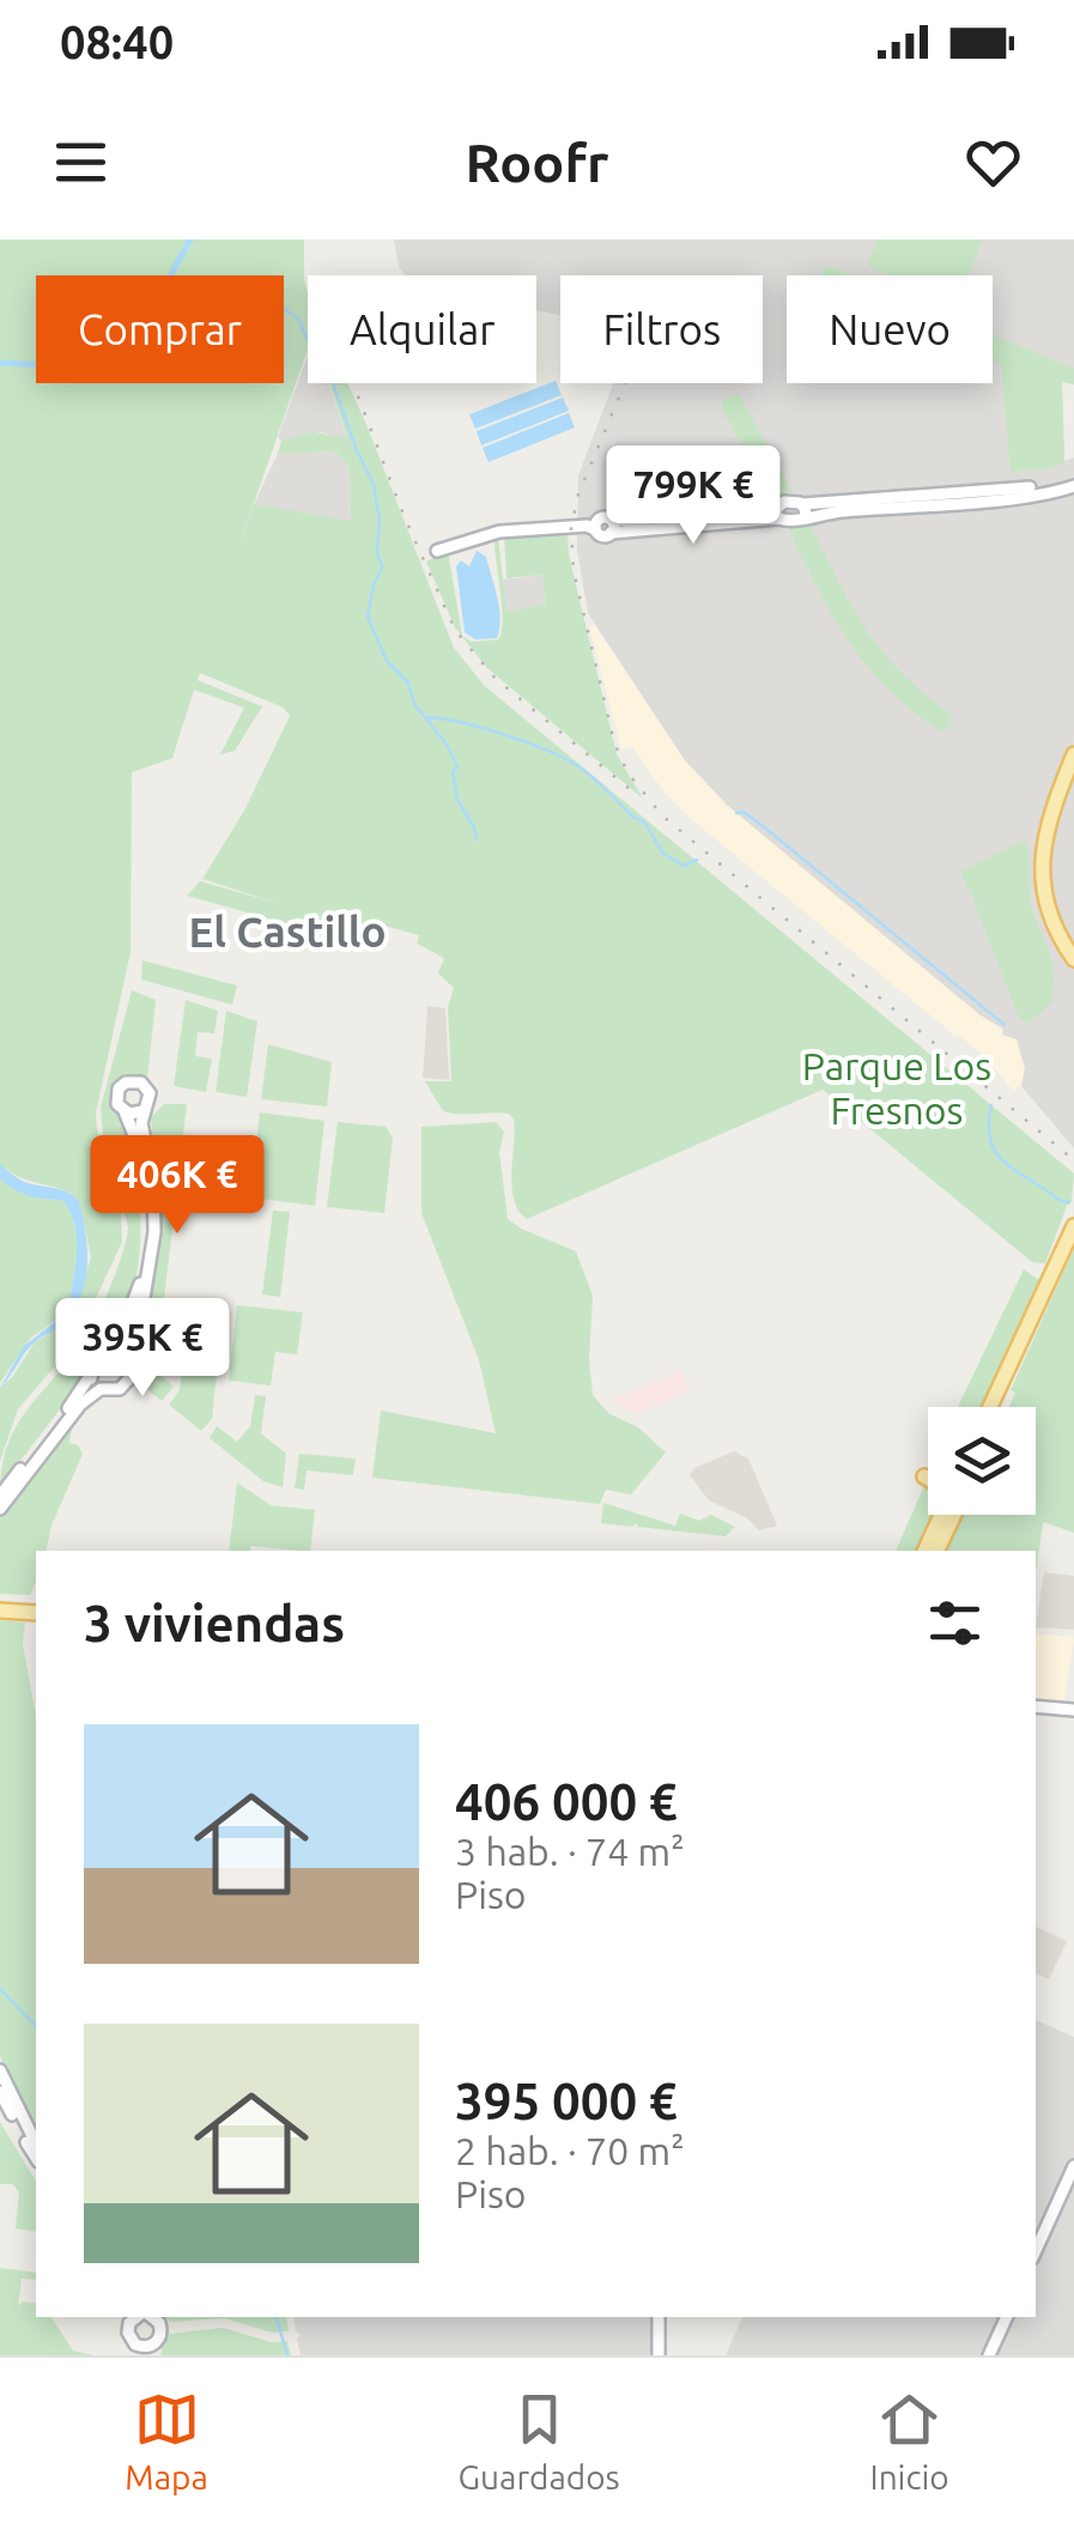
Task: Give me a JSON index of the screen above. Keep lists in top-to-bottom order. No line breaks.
{"districts":["El Castillo"],"parks":["Parque Los Fresnos"],"page":{"status":"08:40","header":"Roofr","chip":["Comprar","Alquilar","Filtros","Nuevo"],"price":["799K €","406K €","395K €"],"heading":"3 viviendas","list":[{"name":"406 000 €","note":"3 hab. · 74 m² · Piso"},{"name":"395 000 €","note":"2 hab. · 70 m² · Piso"}],"tabs":["Mapa","Guardados","Inicio"]}}
